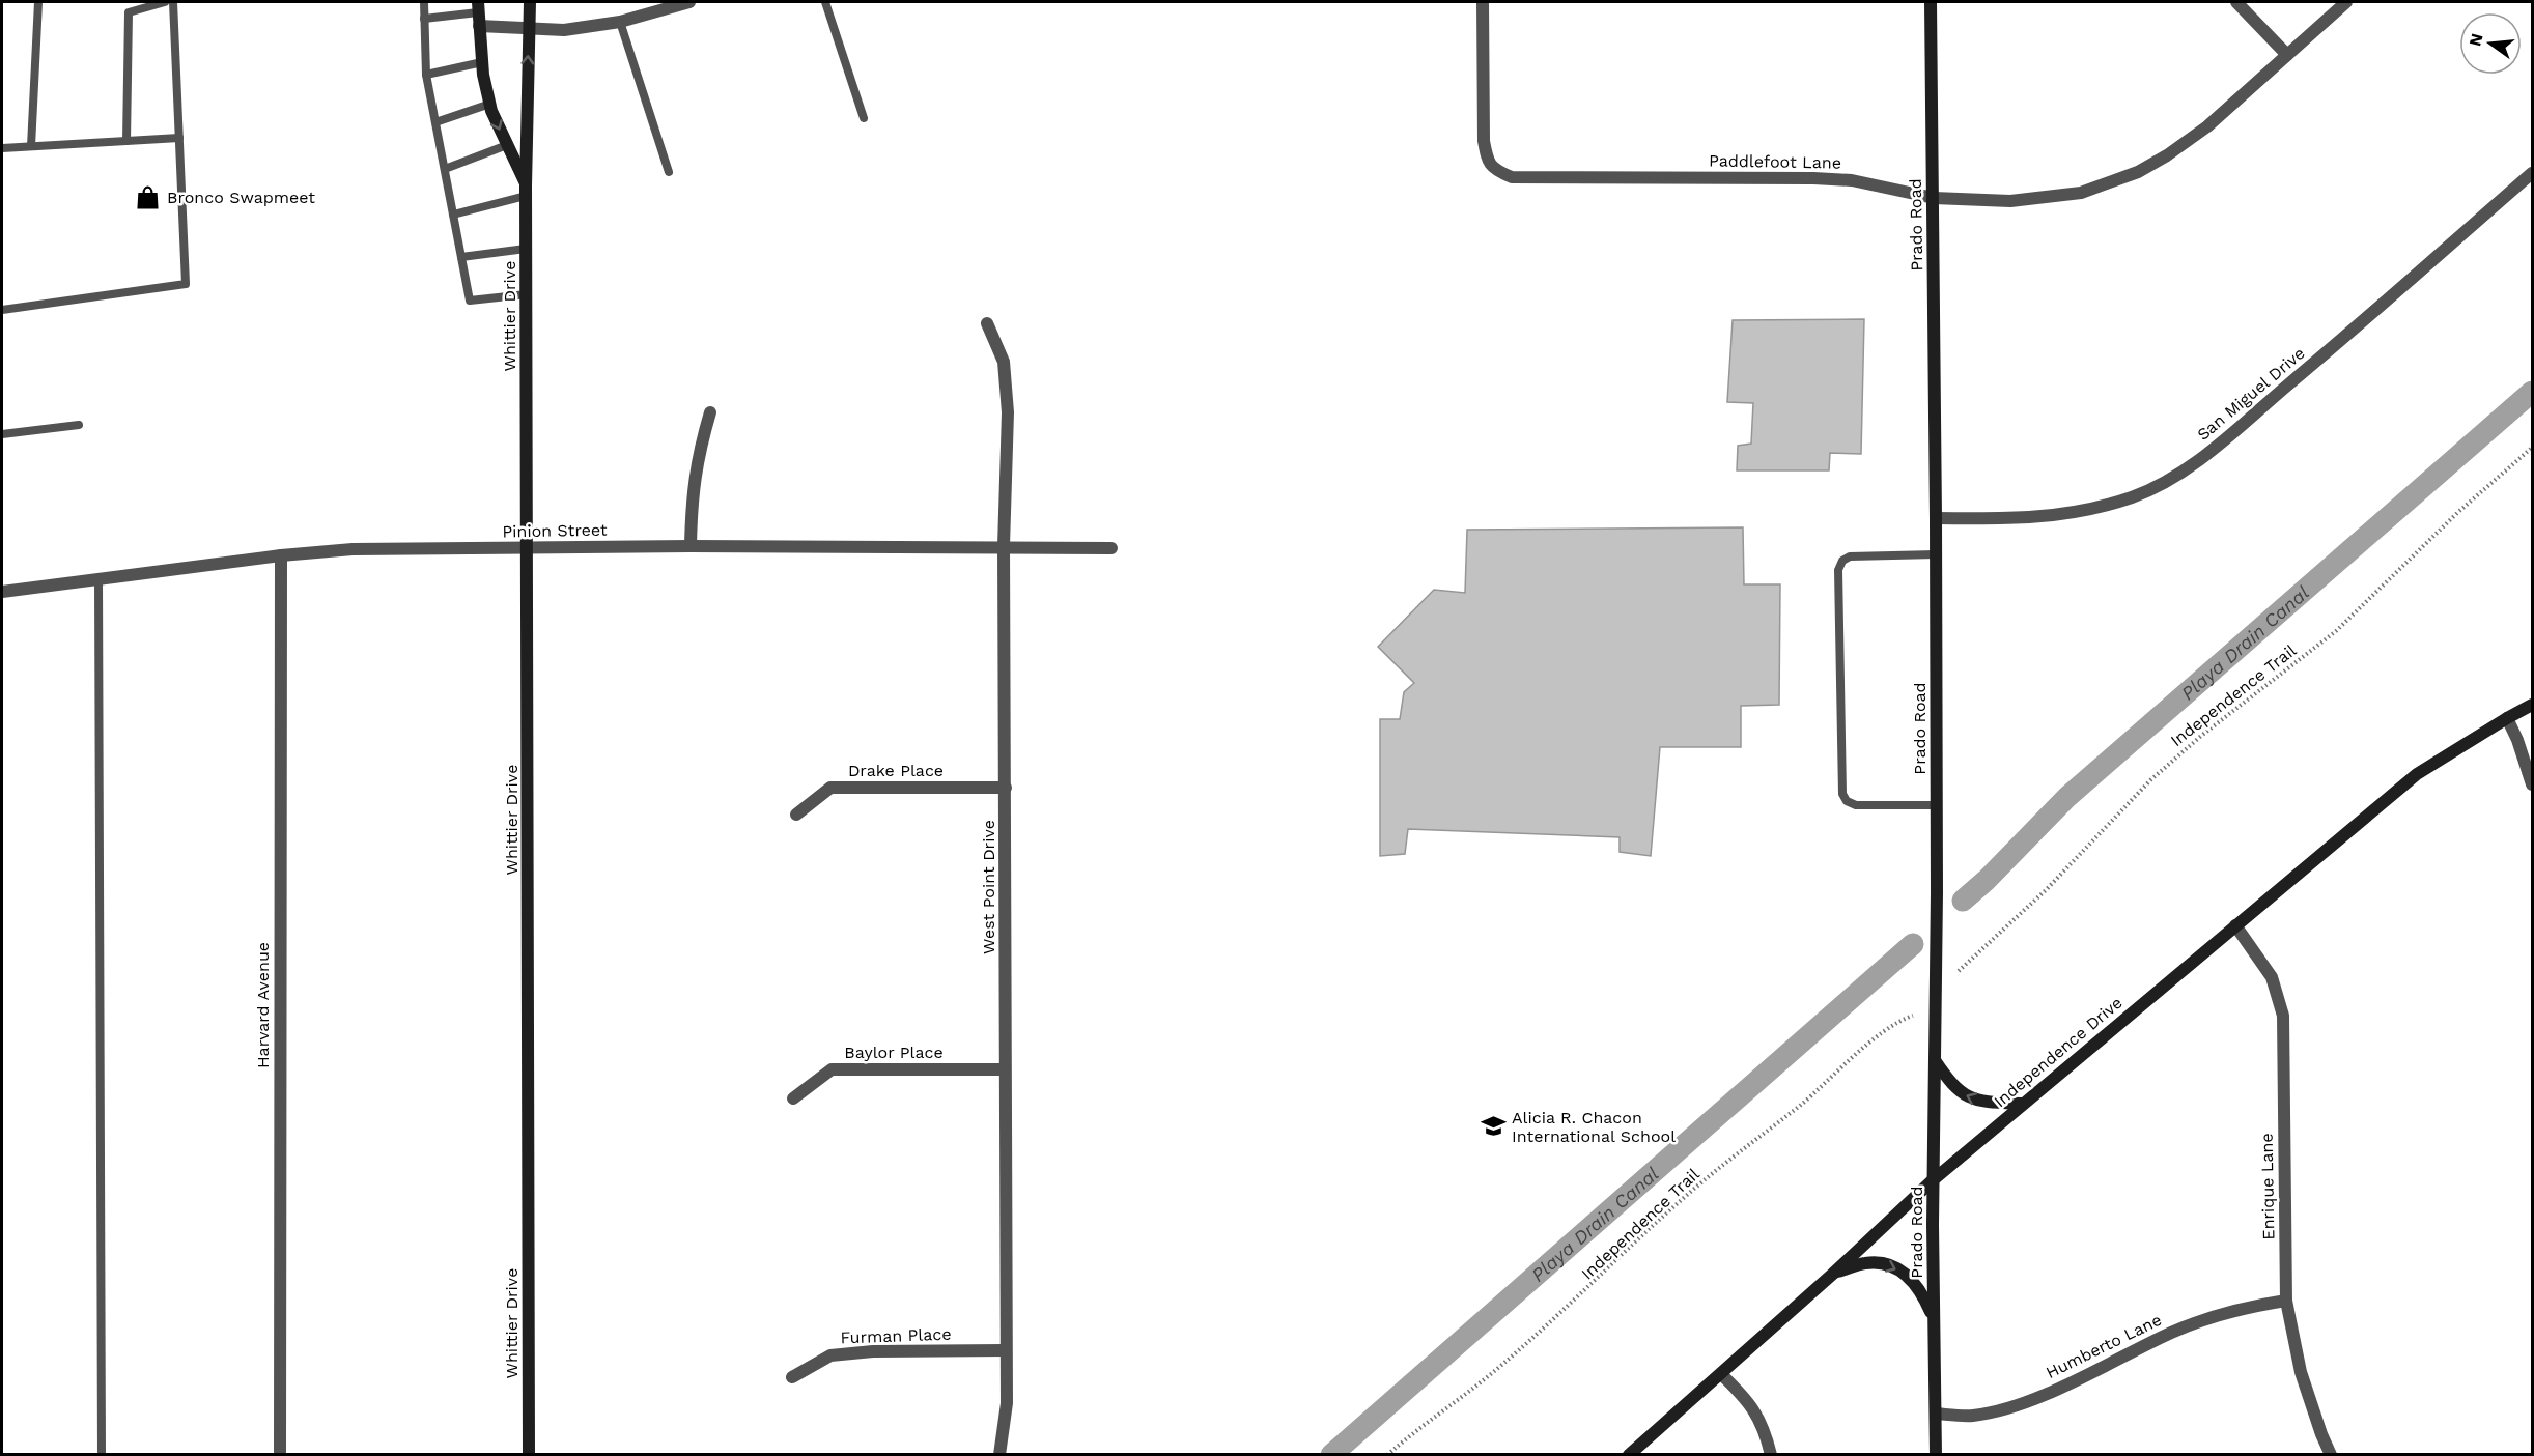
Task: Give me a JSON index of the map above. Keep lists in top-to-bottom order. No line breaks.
{"streets":{"street":["Paddlefoot Lane","Prado Road","Whittier Drive","San Miguel Drive","Pinion Street","Drake Place","West Point Drive","Harvard Avenue","Baylor Place","Independence Drive","Enrique Lane","Furman Place","Humberto Lane"],"path":["Independence Trail"]},"crossings":[["Paddlefoot Lane","Prado Road"],["Prado Road","San Miguel Drive"],["Prado Road","Independence Drive"],["Prado Road","Humberto Lane"],["Whittier Drive","Pinion Street"],["Pinion Street","West Point Drive"],["Pinion Street","Harvard Avenue"],["Drake Place","West Point Drive"],["West Point Drive","Baylor Place"],["West Point Drive","Furman Place"],["Independence Drive","Enrique Lane"],["Enrique Lane","Humberto Lane"]],"water":["Playa Drain Canal"],"places":{"shop":["Bronco Swapmeet"],"school or university":["Alicia R. Chacon International School"]},"north":"left"}
